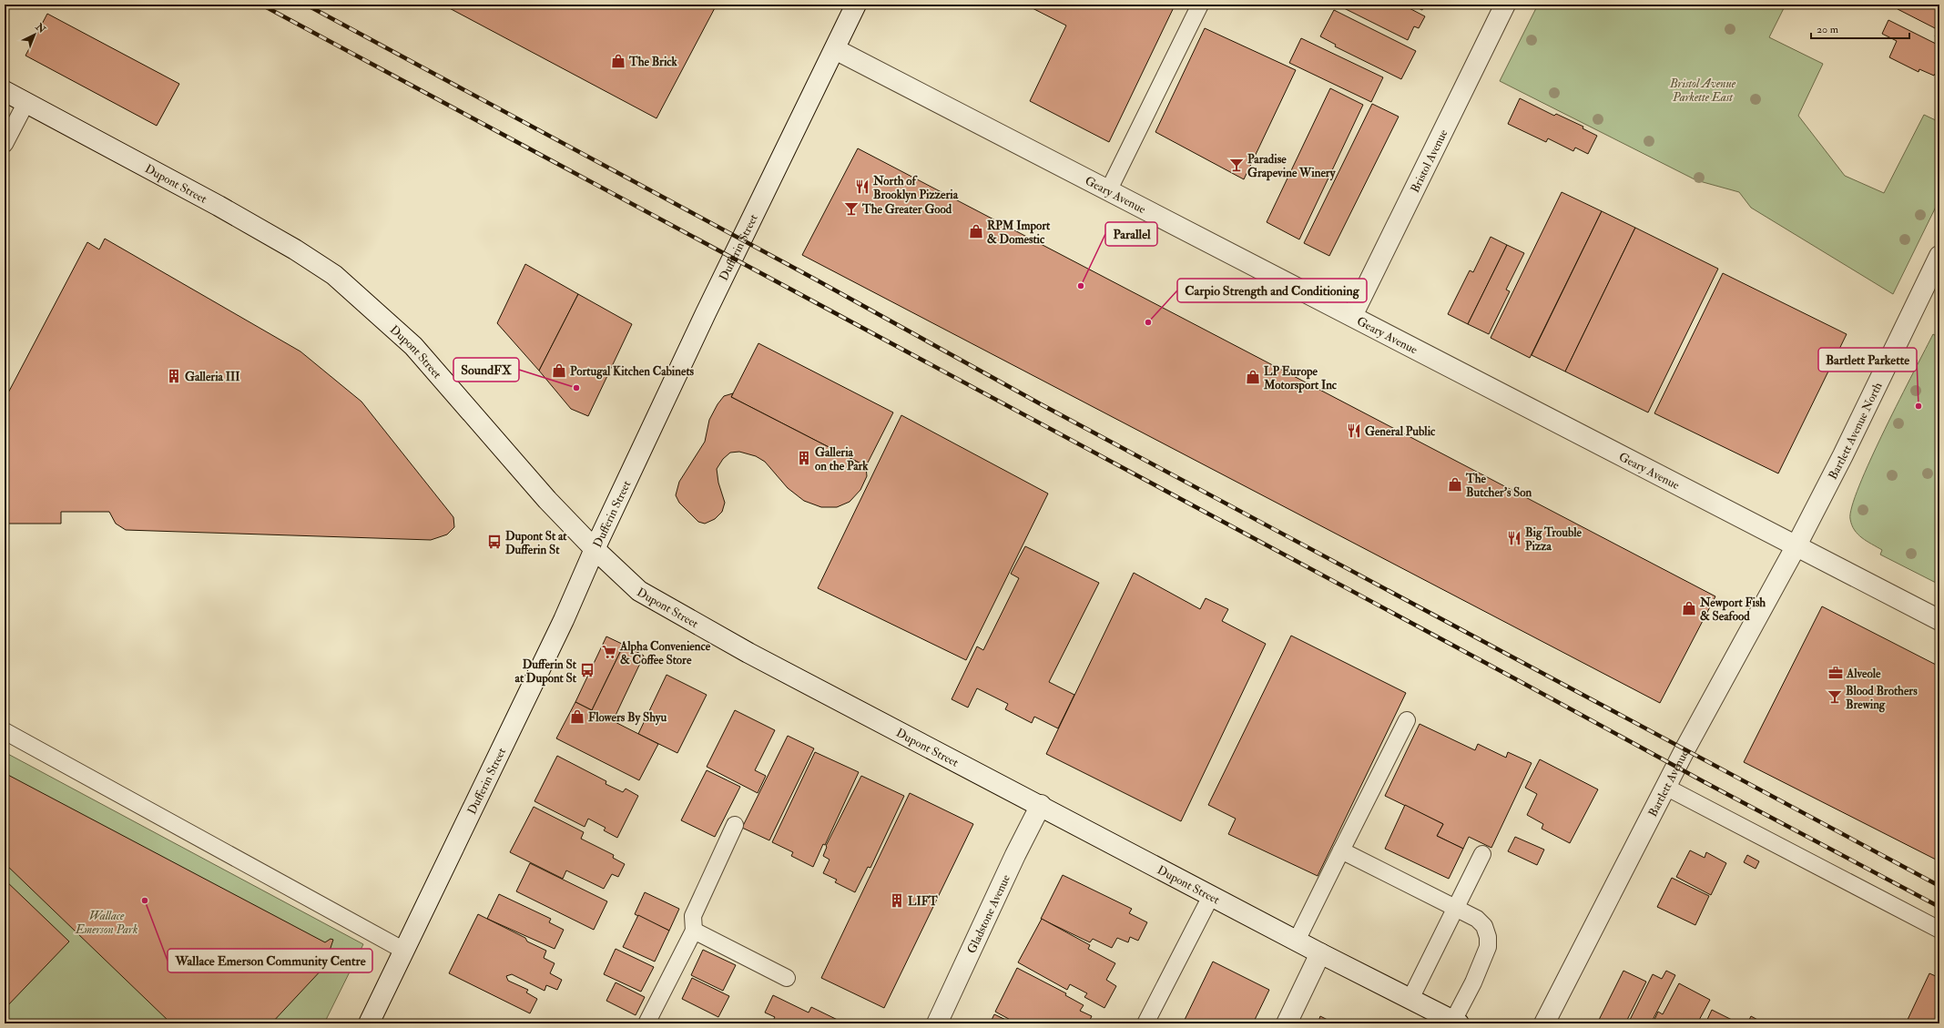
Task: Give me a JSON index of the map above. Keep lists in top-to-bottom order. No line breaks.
{"streets":{"main road":["Bristol Avenue","Dupont Street","Geary Avenue","Dufferin Street","Bartlett Avenue North","Bartlett Avenue","Gladstone Avenue"]},"crossings":[["Bristol Avenue","Geary Avenue"],["Dupont Street","Dufferin Street"],["Dupont Street","Gladstone Avenue"],["Geary Avenue","Dufferin Street"],["Geary Avenue","Bartlett Avenue North"],["Geary Avenue","Bartlett Avenue"],["Bartlett Avenue North","Bartlett Avenue"]],"parks":["Bristol Avenue Parkette East","Wallace Emerson Park"],"places":{"shop":["The Brick","RPM Import & Domestic","Portugal Kitchen Cabinets","LP Europe Motorsport Inc","The Butcher's Son","Newport Fish & Seafood","Flowers By Shyu"],"bar":["Paradise Grapevine Winery","The Greater Good","Blood Brothers Brewing"],"restaurant":["North of Brooklyn Pizzeria","General Public","Big Trouble Pizza"],"other":["Parallel","Carpio Strength and Conditioning","SoundFX","Bartlett Parkette","Wallace Emerson Community Centre"],"building":["Galleria III","Galleria on the Park","LIFT"],"bus stop":["Dupont St at Dufferin St","Dufferin St at Dupont St"],"supermarket":["Alpha Convenience & Coffee Store"],"office":["Alveole"]},"scale_bar":"20 m","north":"top right"}
